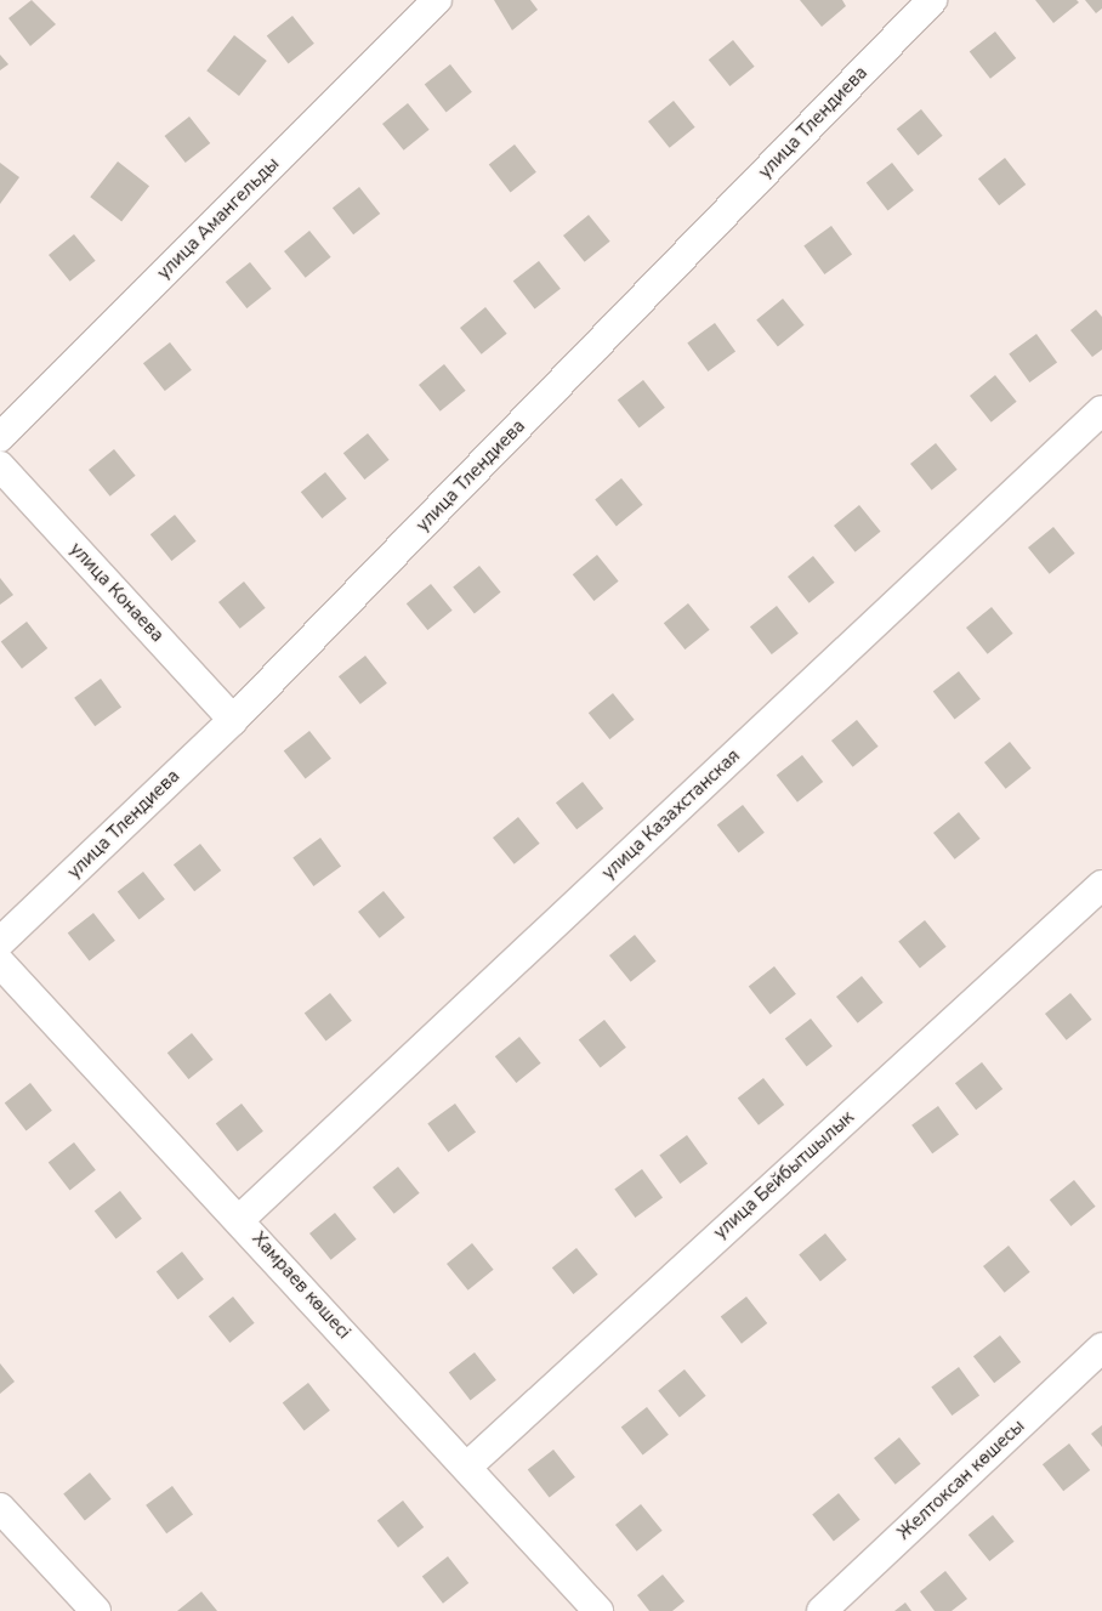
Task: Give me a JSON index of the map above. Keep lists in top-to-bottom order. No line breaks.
{"streets":{"street":["улица Тлендиева","улица Амангельды","улица Конаева","улица Казахстанская","улица Бейбытшылык","Хамраев көшесі","Желтоксан көшесы"]},"crossings":[["улица Тлендиева","улица Конаева"],["улица Казахстанская","Хамраев көшесі"],["улица Бейбытшылык","Хамраев көшесі"]]}
